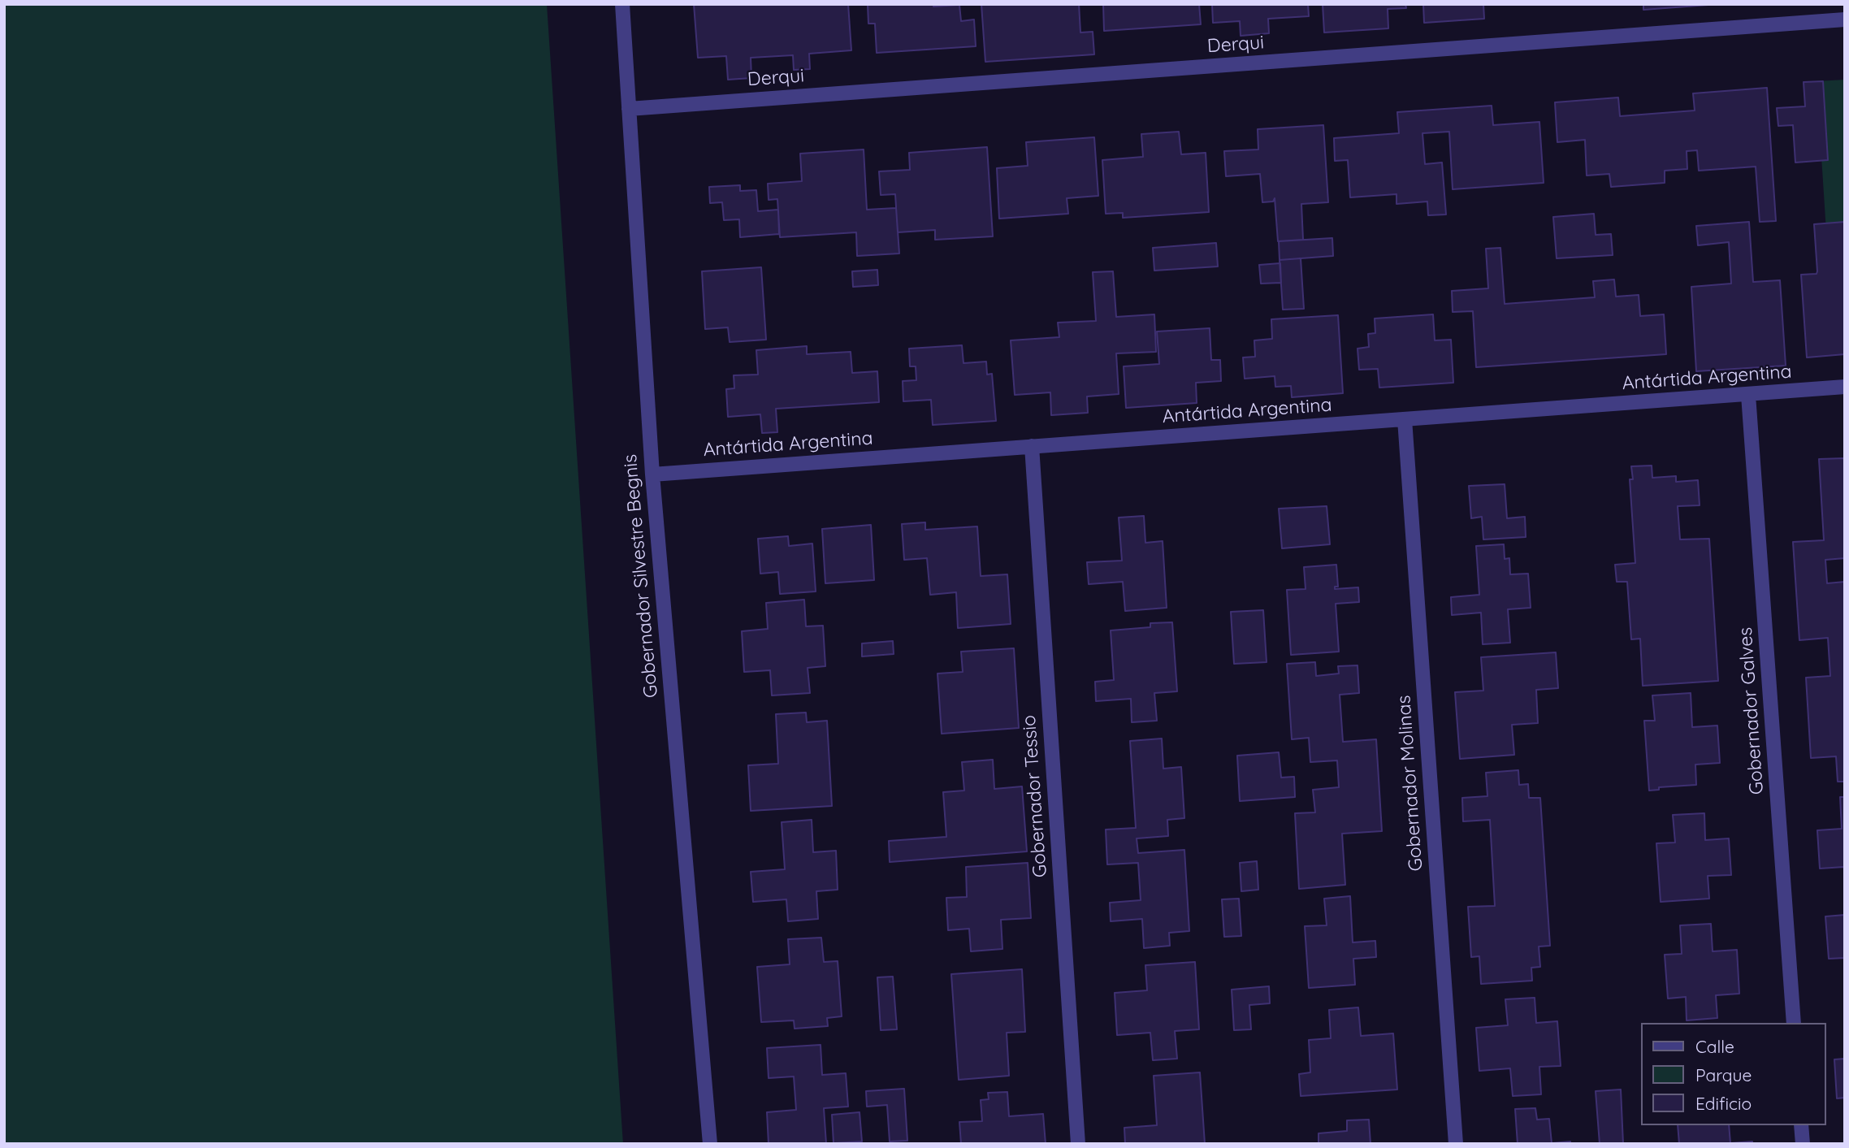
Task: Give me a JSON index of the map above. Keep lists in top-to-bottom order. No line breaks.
{"streets":{"street":["Derqui","Antártida Argentina","Gobernador Silvestre Begnis","Gobernador Galves","Gobernador Molinas","Gobernador Tessio"]},"crossings":[["Derqui","Gobernador Silvestre Begnis"],["Antártida Argentina","Gobernador Silvestre Begnis"],["Antártida Argentina","Gobernador Galves"],["Antártida Argentina","Gobernador Molinas"],["Antártida Argentina","Gobernador Tessio"]],"legend":["Calle","Parque","Edificio"]}
